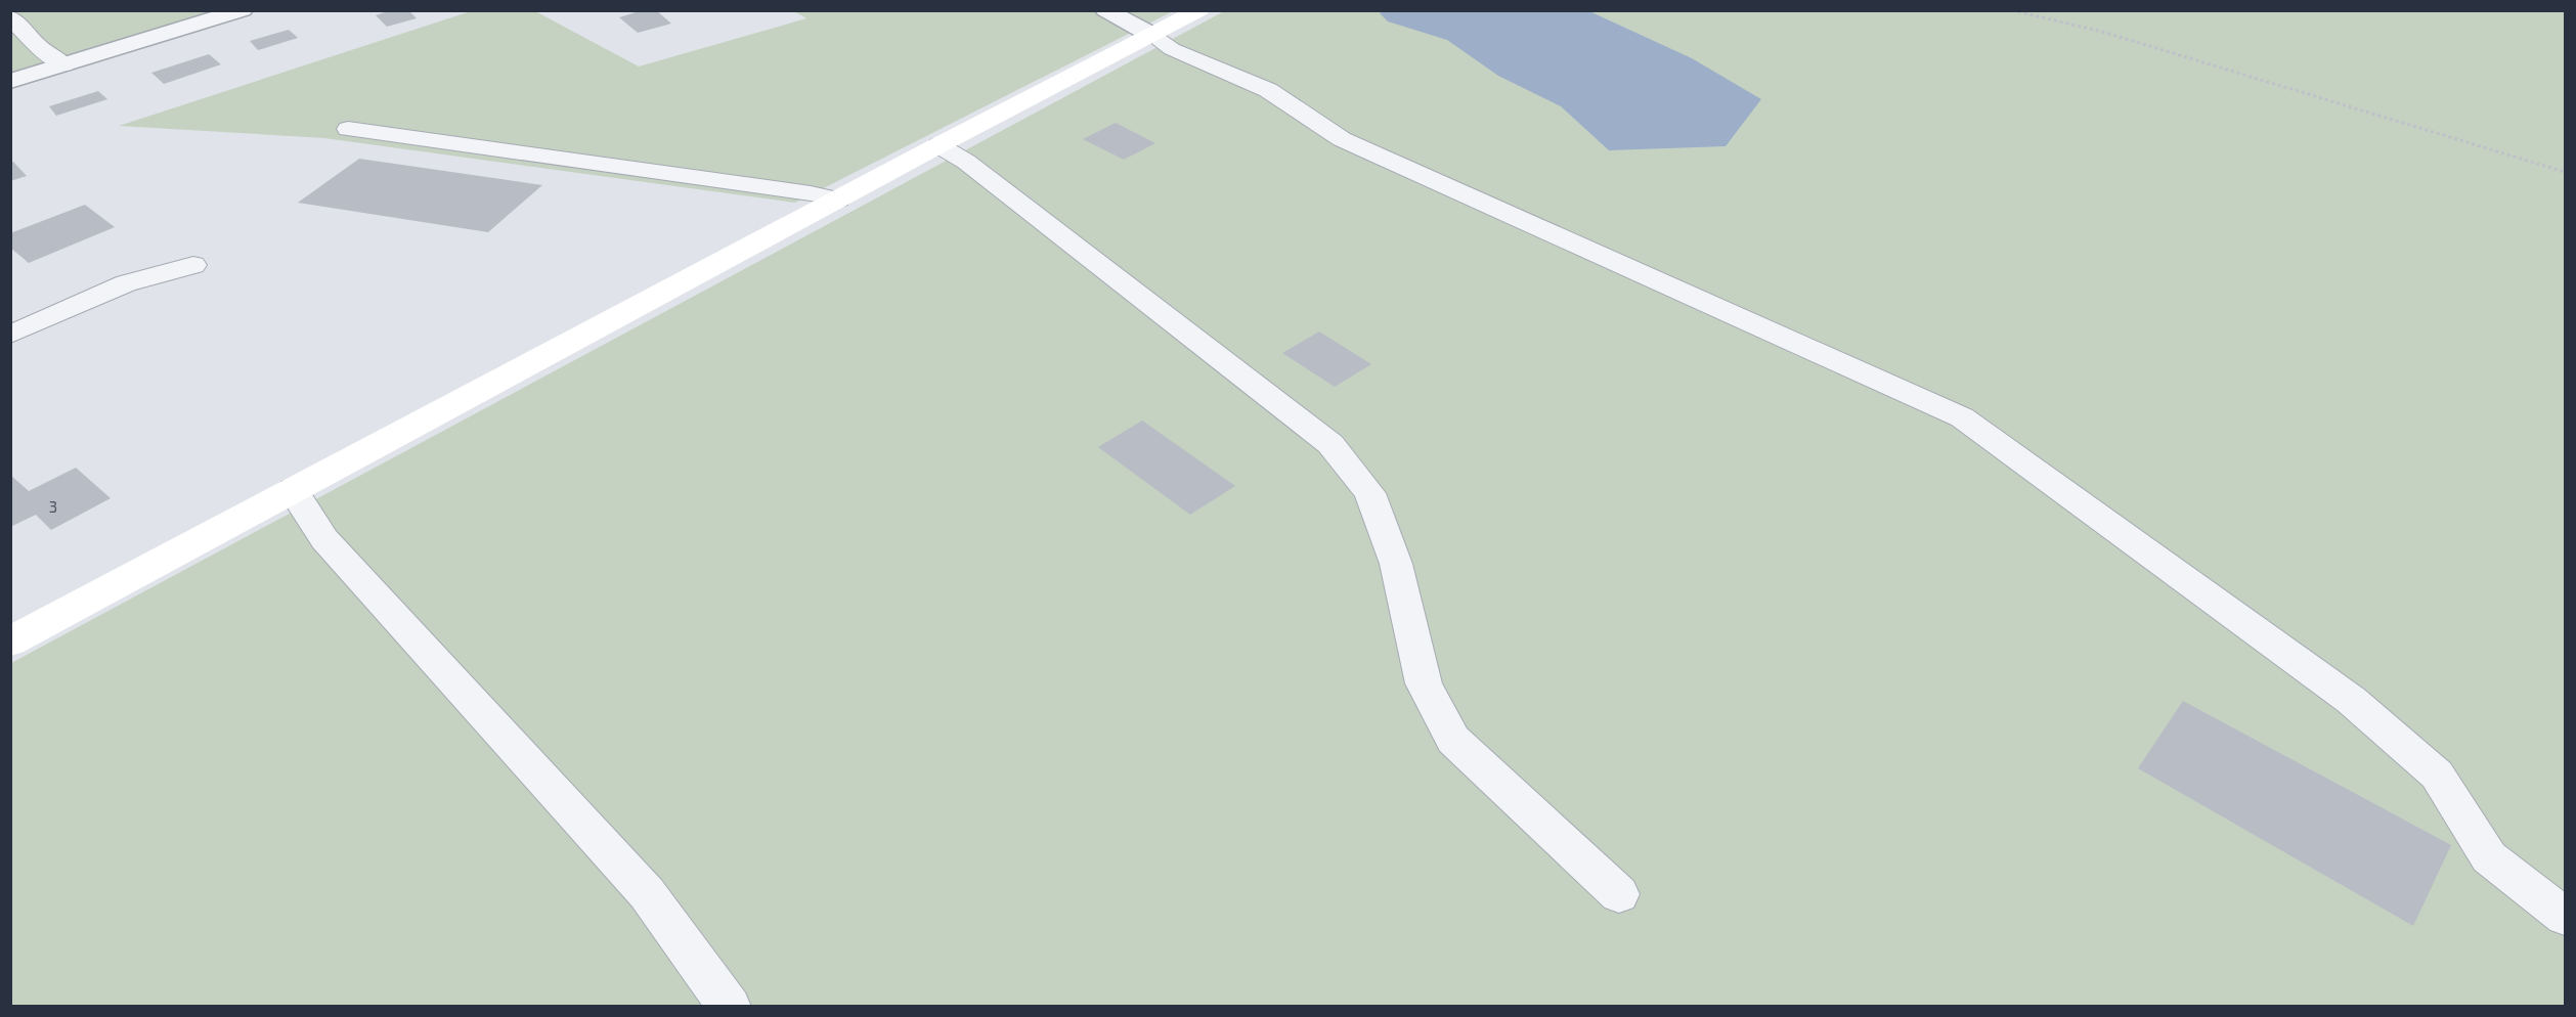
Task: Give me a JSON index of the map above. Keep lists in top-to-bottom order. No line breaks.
{"house_numbers":["3"]}
